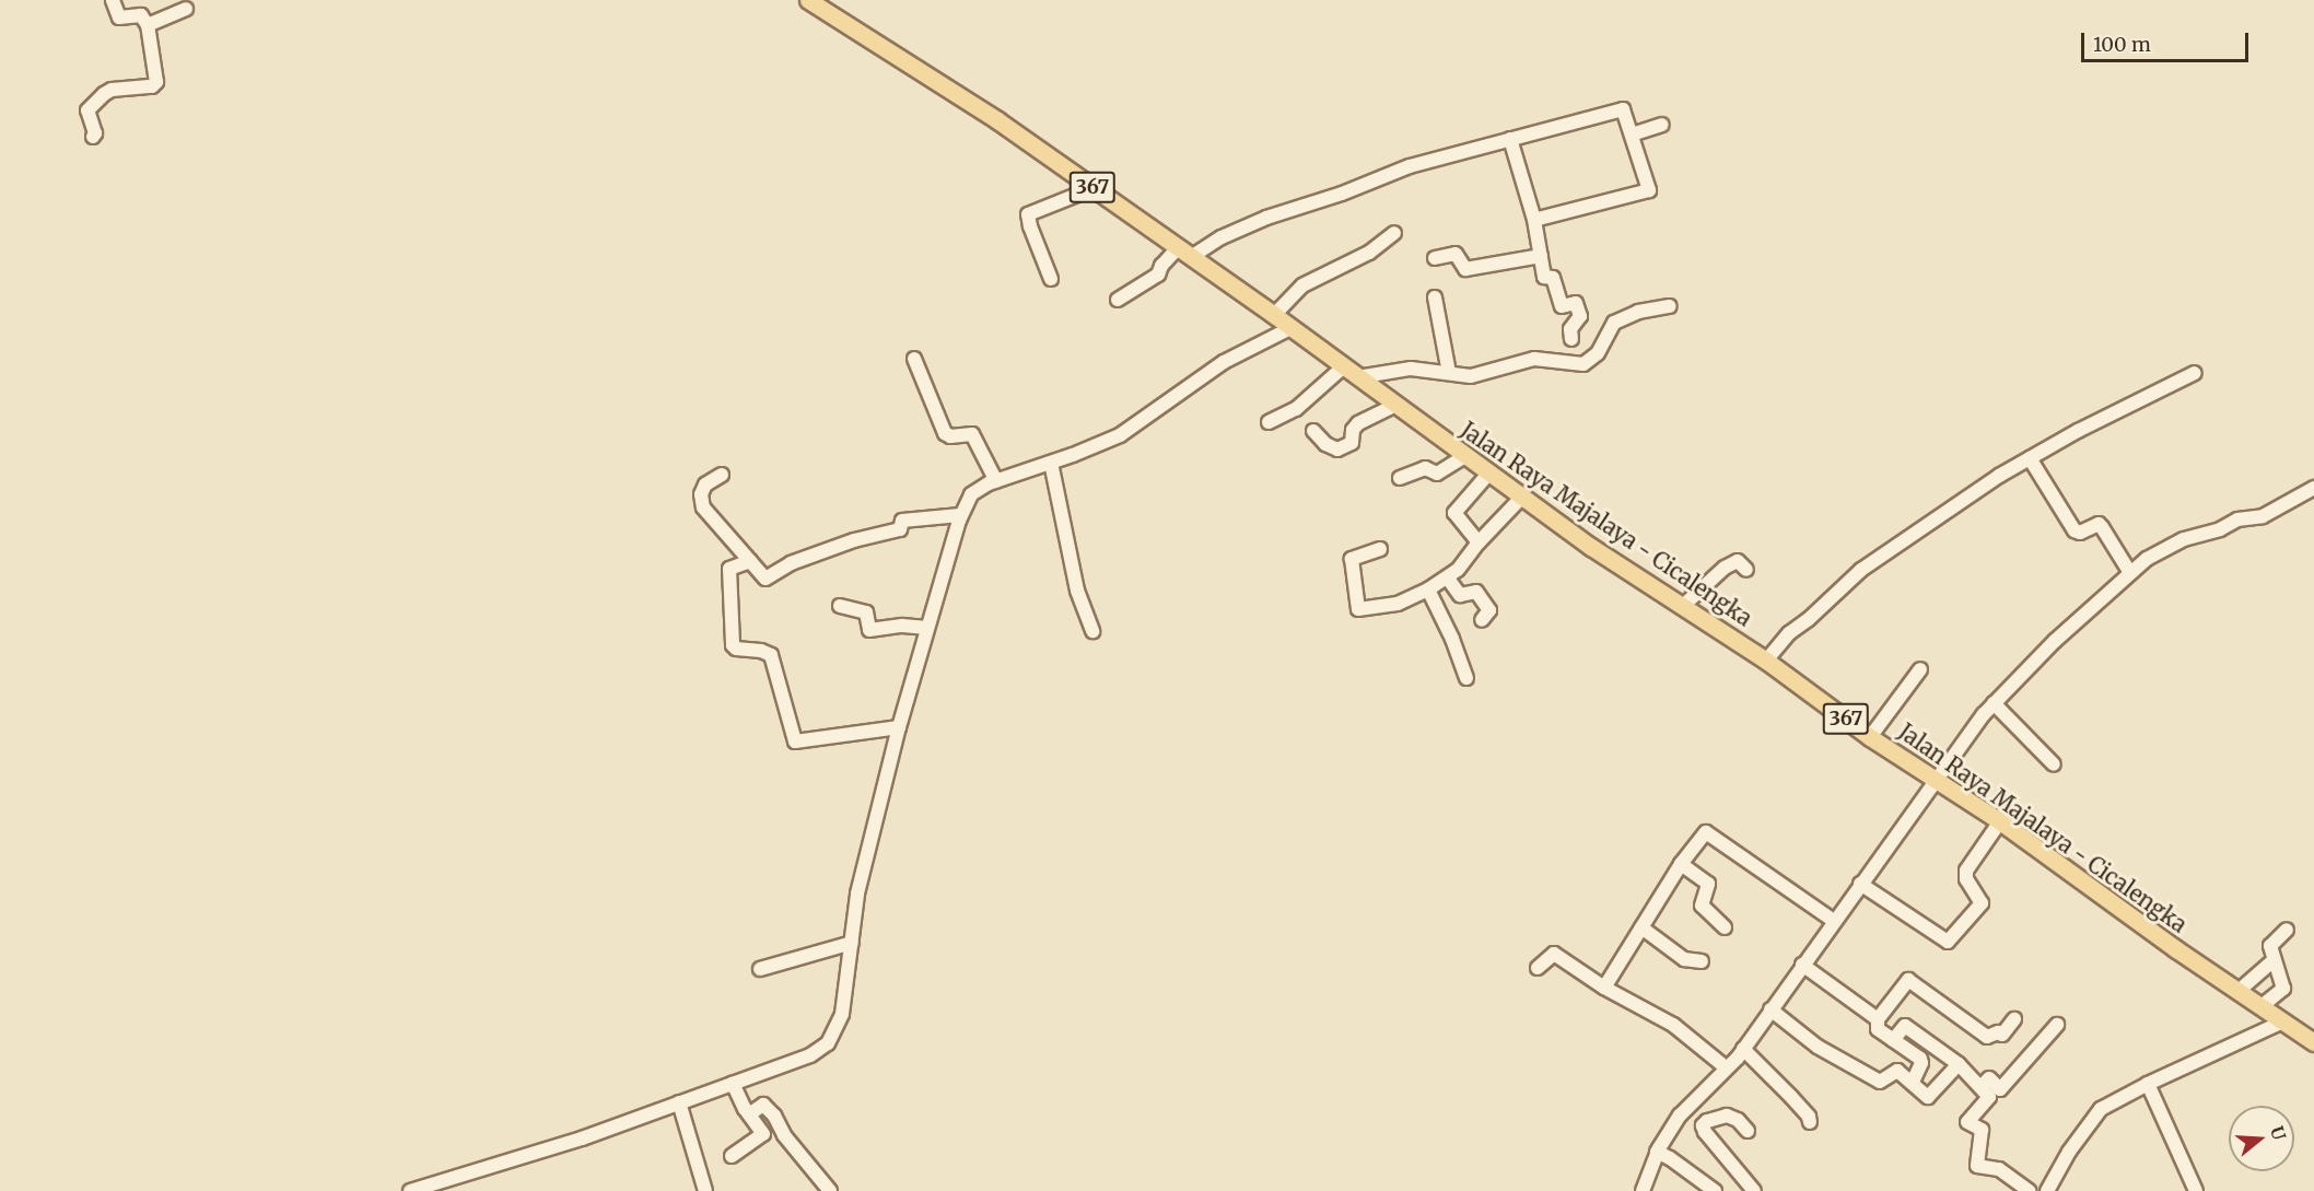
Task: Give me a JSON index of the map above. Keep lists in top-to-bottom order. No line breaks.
{"streets":{"main road":["367","Jalan Raya Majalaya - Cicalengka"]},"scale_bar":"100 m","north":"right"}
